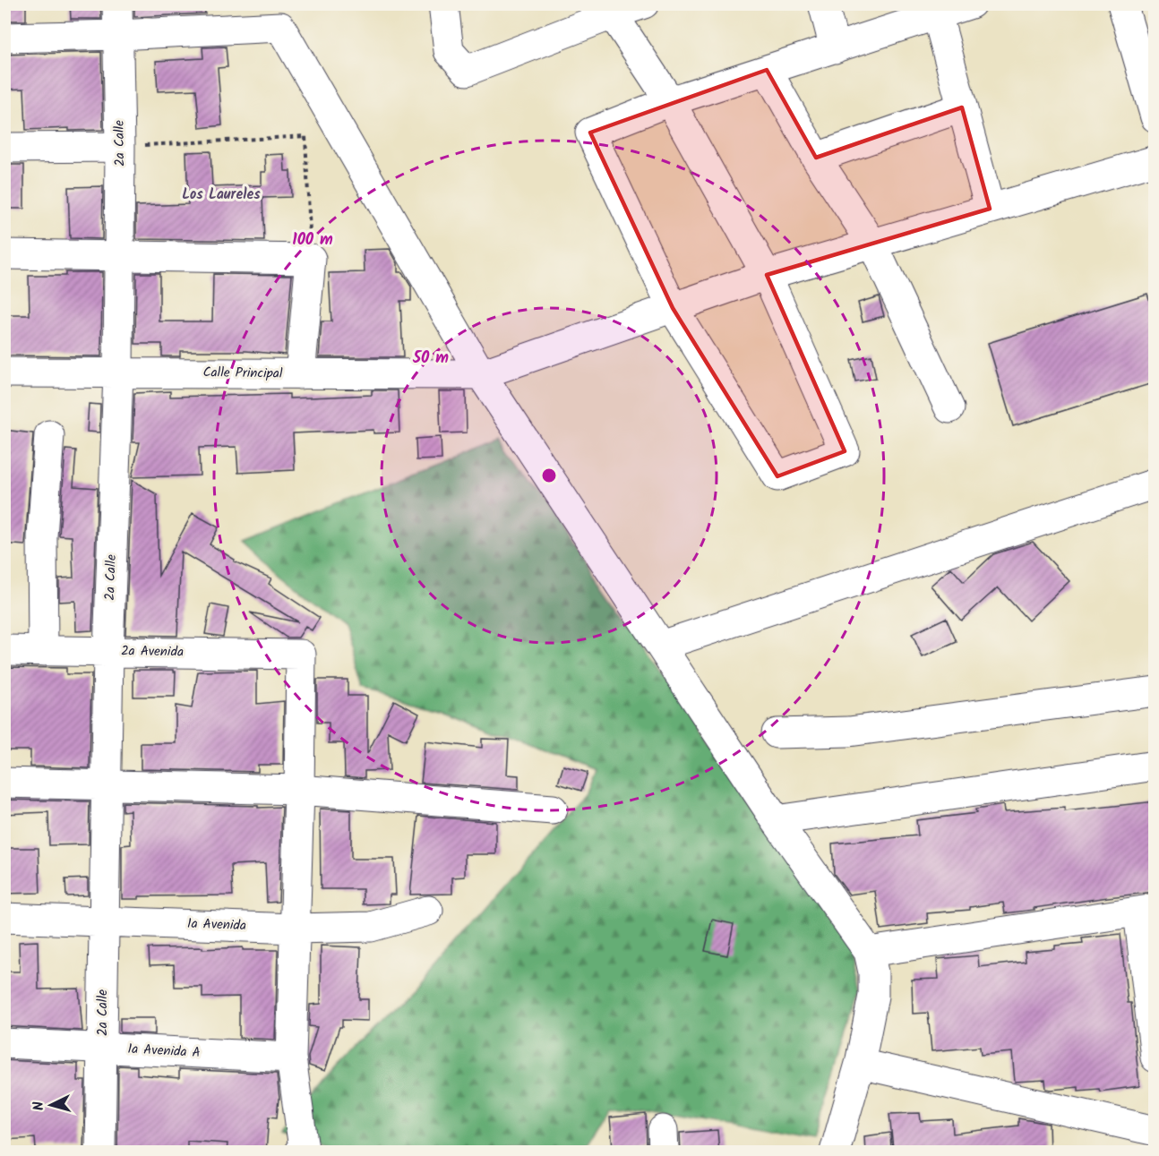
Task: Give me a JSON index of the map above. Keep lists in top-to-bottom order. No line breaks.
{"streets":{"street":["2a Calle","Calle Principal","2a Avenida","1a Avenida","1a Avenida A"]},"crossings":[["2a Calle","Calle Principal"],["2a Calle","2a Avenida"],["2a Calle","1a Avenida"],["2a Calle","1a Avenida A"]],"districts":["Los Laureles"],"north":"left","rings":["100 m","50 m"]}
